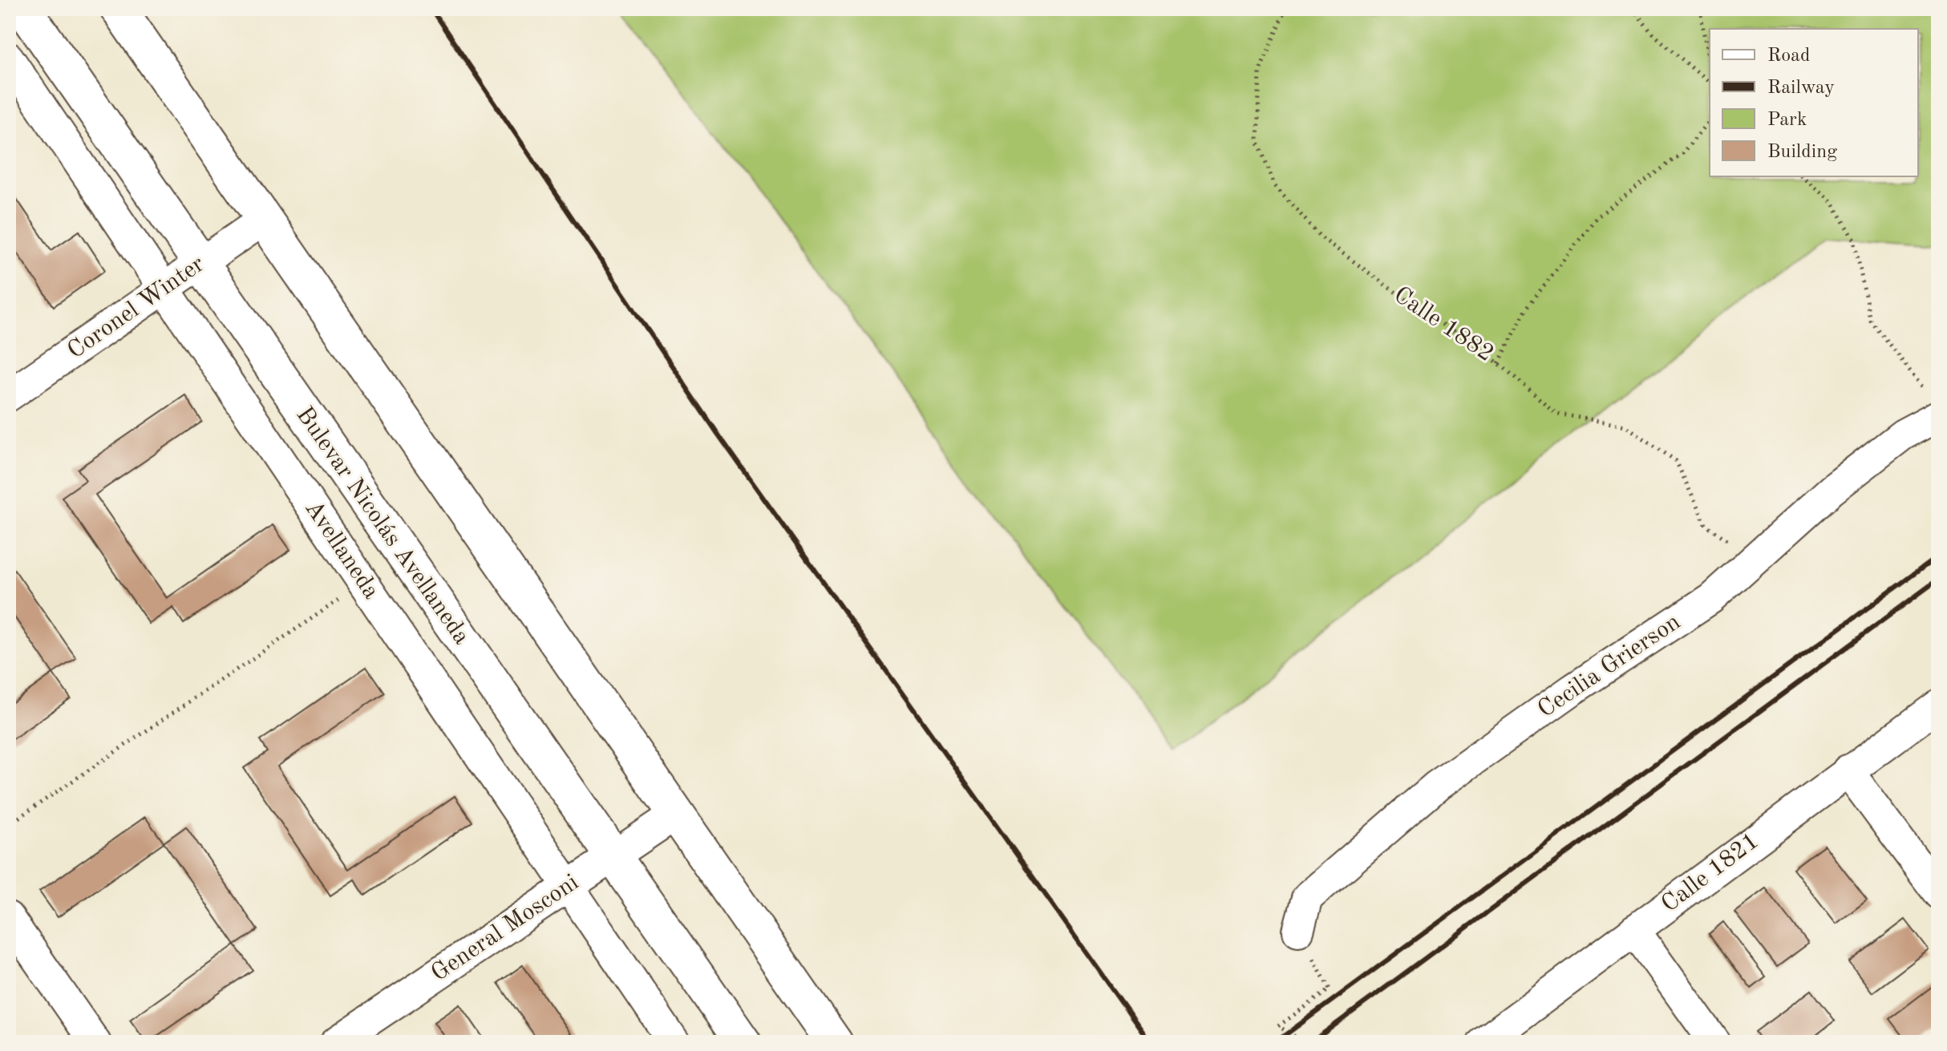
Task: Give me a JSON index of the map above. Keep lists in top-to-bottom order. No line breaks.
{"streets":{"main road":["Bulevar Nicolás Avellaneda"],"street":["Coronel Winter","Avellaneda","Cecilia Grierson","Calle 1821","General Mosconi"],"path":["Calle 1882"]},"crossings":[["Coronel Winter","Bulevar Nicolás Avellaneda"],["Coronel Winter","Avellaneda"],["Calle 1882","Cecilia Grierson"],["Bulevar Nicolás Avellaneda","General Mosconi"],["Avellaneda","General Mosconi"]],"legend":["Road","Railway","Park","Building"]}
